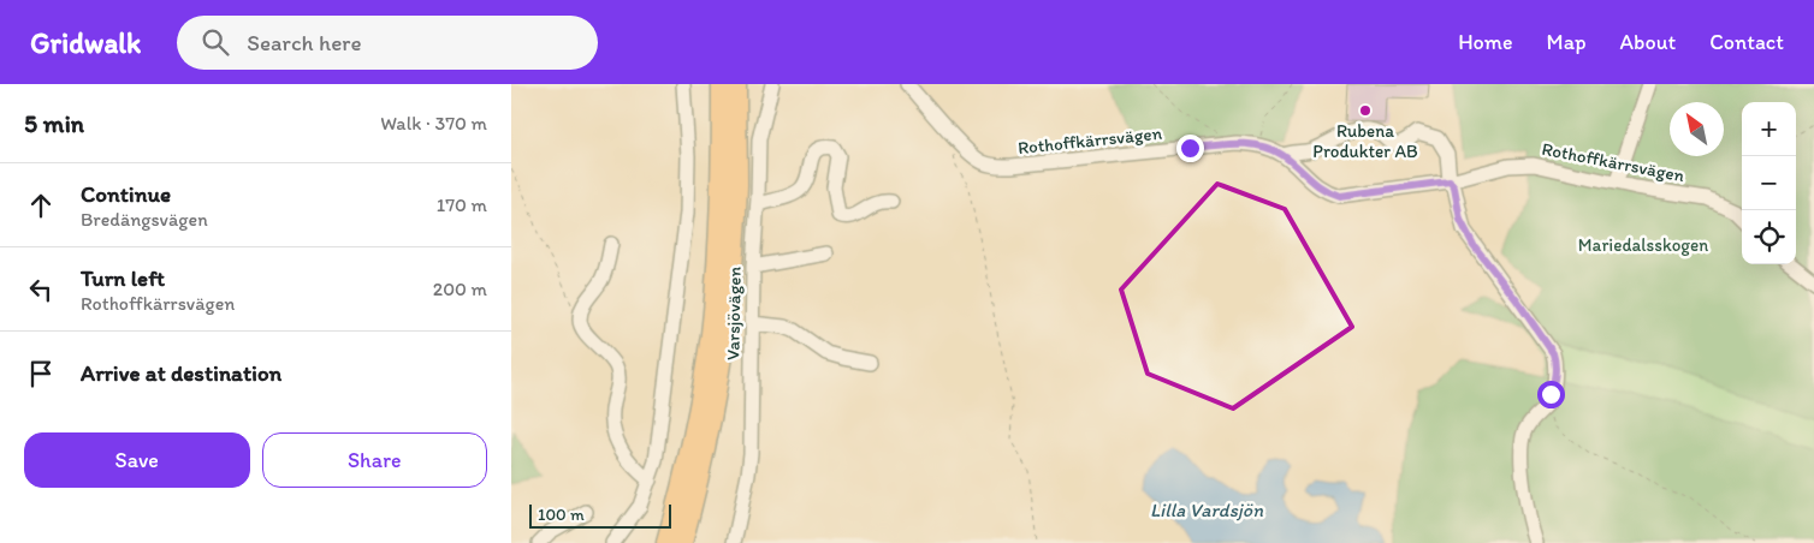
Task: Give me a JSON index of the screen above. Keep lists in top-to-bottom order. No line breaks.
{"streets":{"street":["Rothoffkärrsvägen","Varsjövägen"]},"water":["Lilla Vardsjön"],"parks":["Mariedalsskogen"],"places":["Rubena Produkter AB"],"scale_bar":"100 m","north":"top left","page":{"header":"Gridwalk","search":"Search here","nav":["Home","Map","About","Contact"],"heading":["5 min","Walk · 370 m"],"map_buttons":["+","−"],"list":[["Continue","Bredängsvägen","170 m"],["Turn left","Rothoffkärrsvägen","200 m"],"Arrive at destination"],"buttons":["Save","Share"],"scale":"100 m"}}
